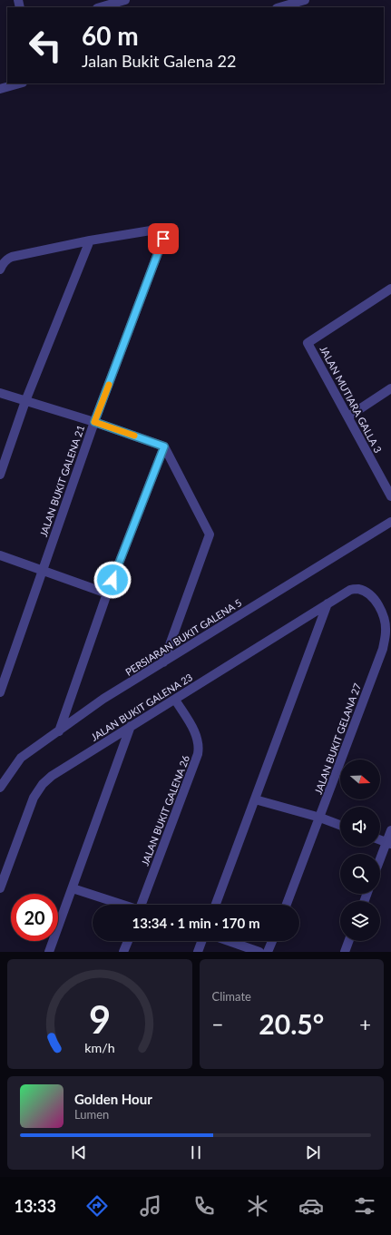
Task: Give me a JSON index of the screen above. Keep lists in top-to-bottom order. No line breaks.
{"streets":{"street":["JALAN MUTIARA GALLA 3","JALAN BUKIT GALENA 21","PERSIARAN BUKIT GALENA 5","JALAN BUKIT GALENA 23","JALAN BUKIT GELANA 27","JALAN BUKIT GALENA 26"]},"crossings":[["JALAN BUKIT GALENA 23","JALAN BUKIT GELANA 27"],["JALAN BUKIT GALENA 23","JALAN BUKIT GALENA 26"]],"north":"right","page":{"turn":["60 m","Jalan Bukit Galena 22"],"limit":"20","trip":"13:34 · 1 min · 170 m","tile":"Climate","heat":["−","20.5°","+"],"song":["Golden Hour","Lumen"],"tabs":"13:33","gauge":["9","km/h"]}}
